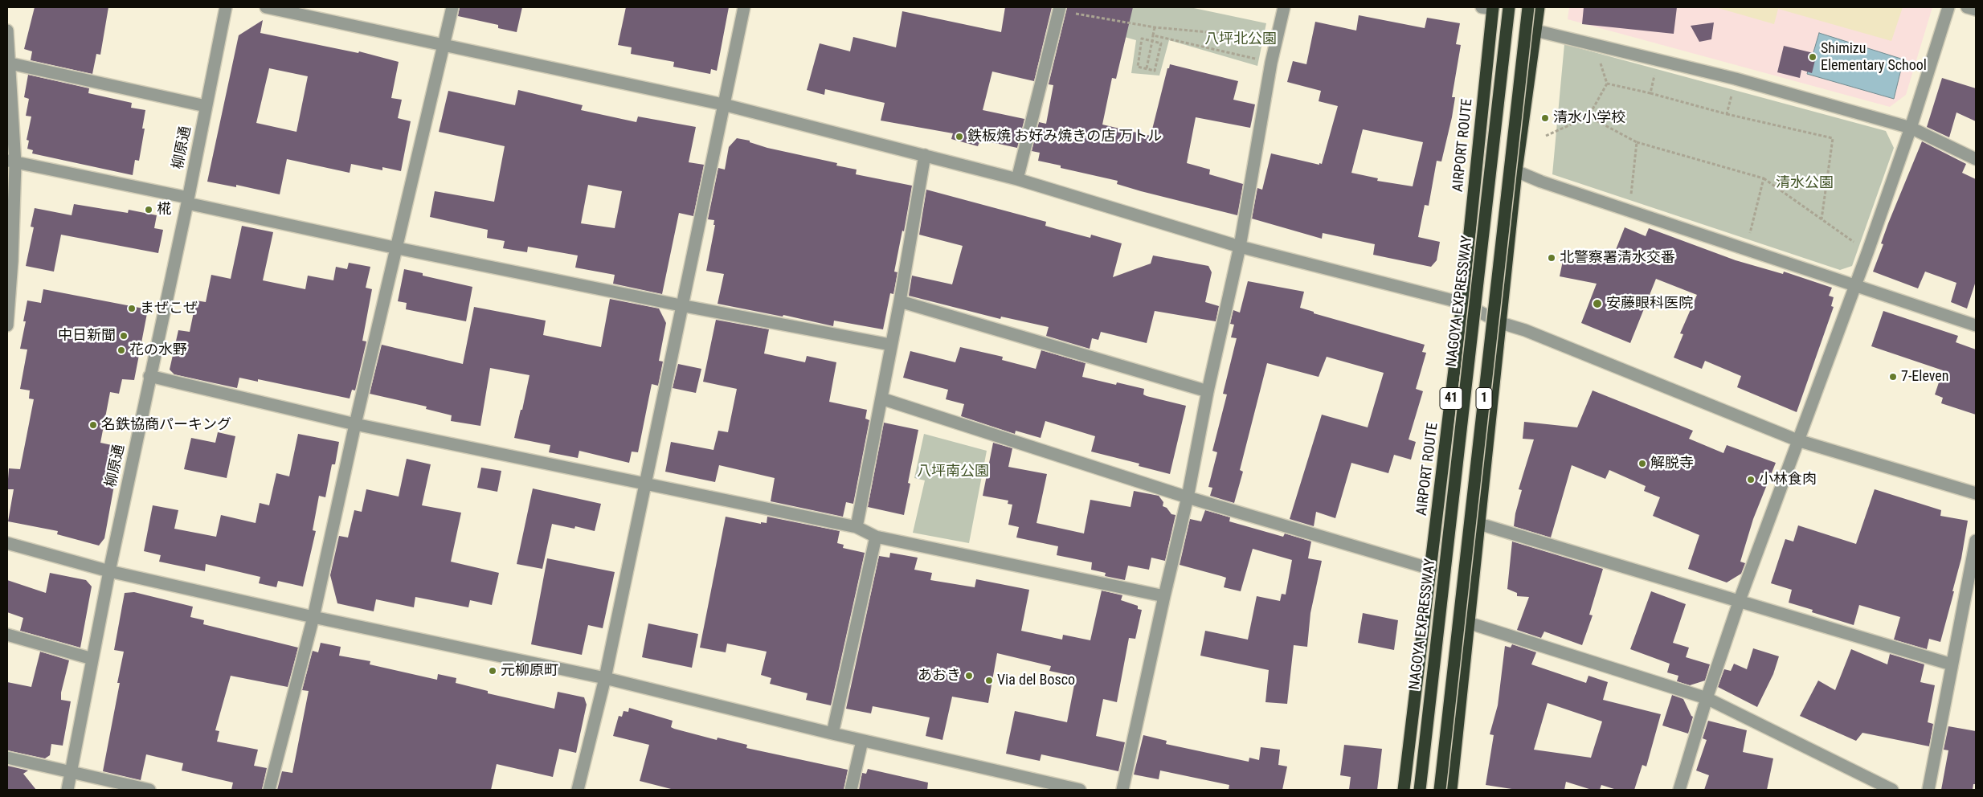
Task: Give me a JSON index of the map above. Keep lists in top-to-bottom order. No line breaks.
{"streets":{"highway":["AIRPORT ROUTE","NAGOYA EXPRESSWAY","41","1"],"street":["柳原通"]},"parks":["八坪北公園","清水公園","八坪南公園"],"places":["Shimizu Elementary School","清水小学校","鉄板焼 お好み焼きの店 万トル","椛","北警察署清水交番","安藤眼科医院","まぜこぜ","中日新聞","花の水野","7-Eleven","名鉄協商パーキング","解脱寺","小林食肉","元柳原町","あおき","Via del Bosco"]}
